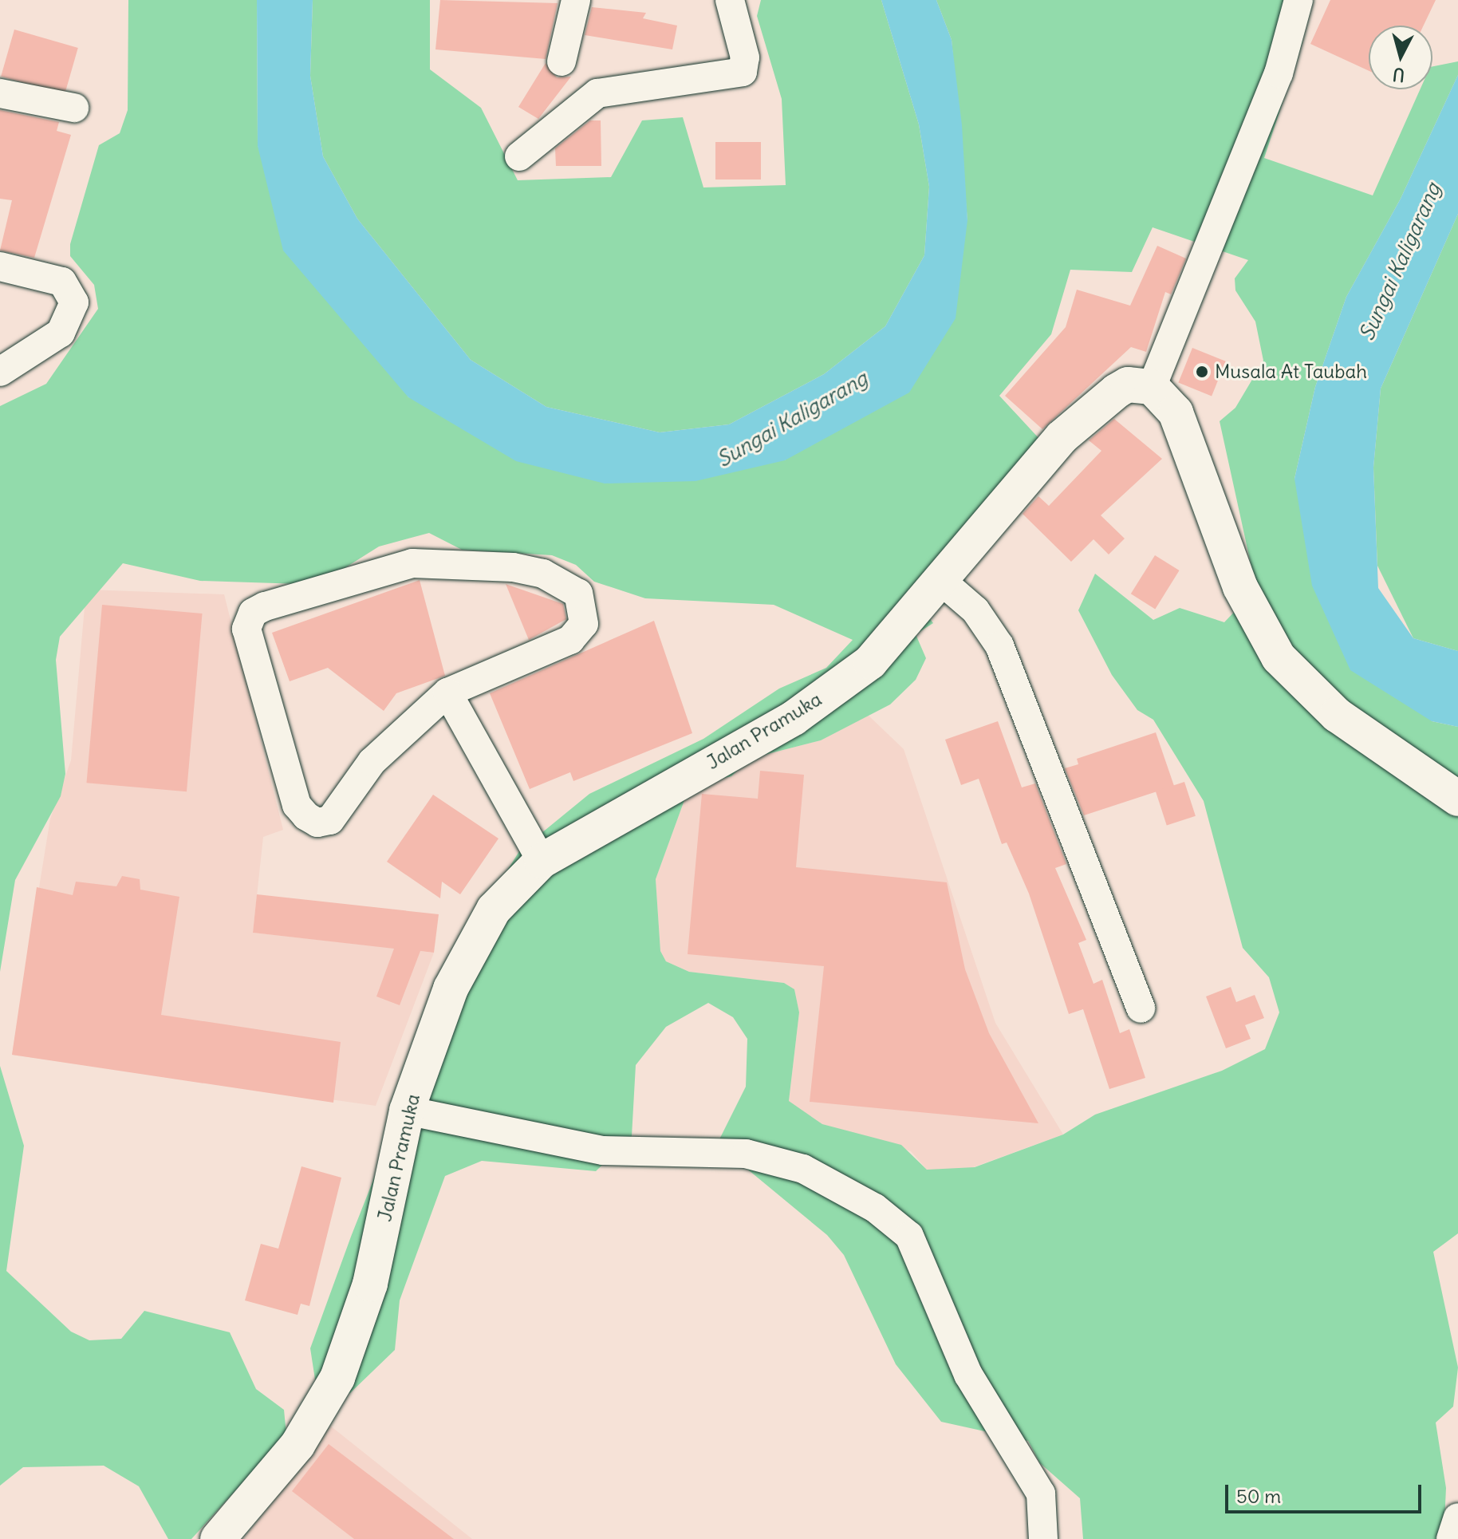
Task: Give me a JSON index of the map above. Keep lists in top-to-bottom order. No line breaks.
{"streets":{"main road":["Jalan Pramuka"]},"water":["Sungai Kaligarang"],"places":["Musala At Taubah"],"scale_bar":"50 m","north":"bottom"}
